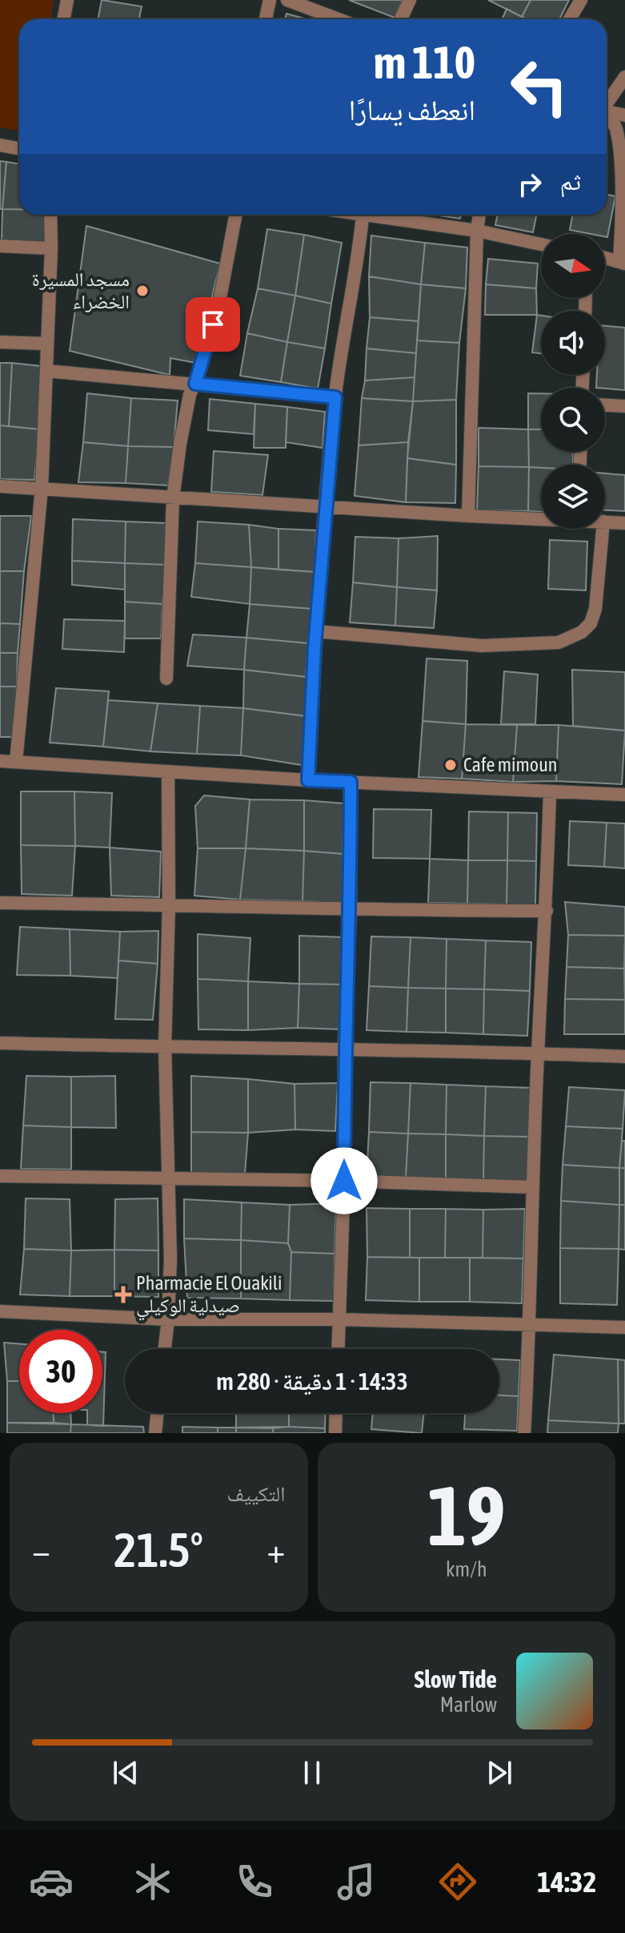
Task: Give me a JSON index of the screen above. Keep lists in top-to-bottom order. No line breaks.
{"places":{"other":["مسجد المسيرة الخضراء","Cafe mimoun"],"health":["Pharmacie El Ouakili صيدلية الوكيلي"]},"north":"right","page":{"turn":["110 m","انعطف يسارًا"],"then":"ثم","limit":"30","trip":"14:33 · 1 دقيقة · 280 m","tile":[["19","km/h"],"التكييف"],"heat":["−","21.5°","+"],"song":["Slow Tide","Marlow"],"tabs":"14:32"}}
